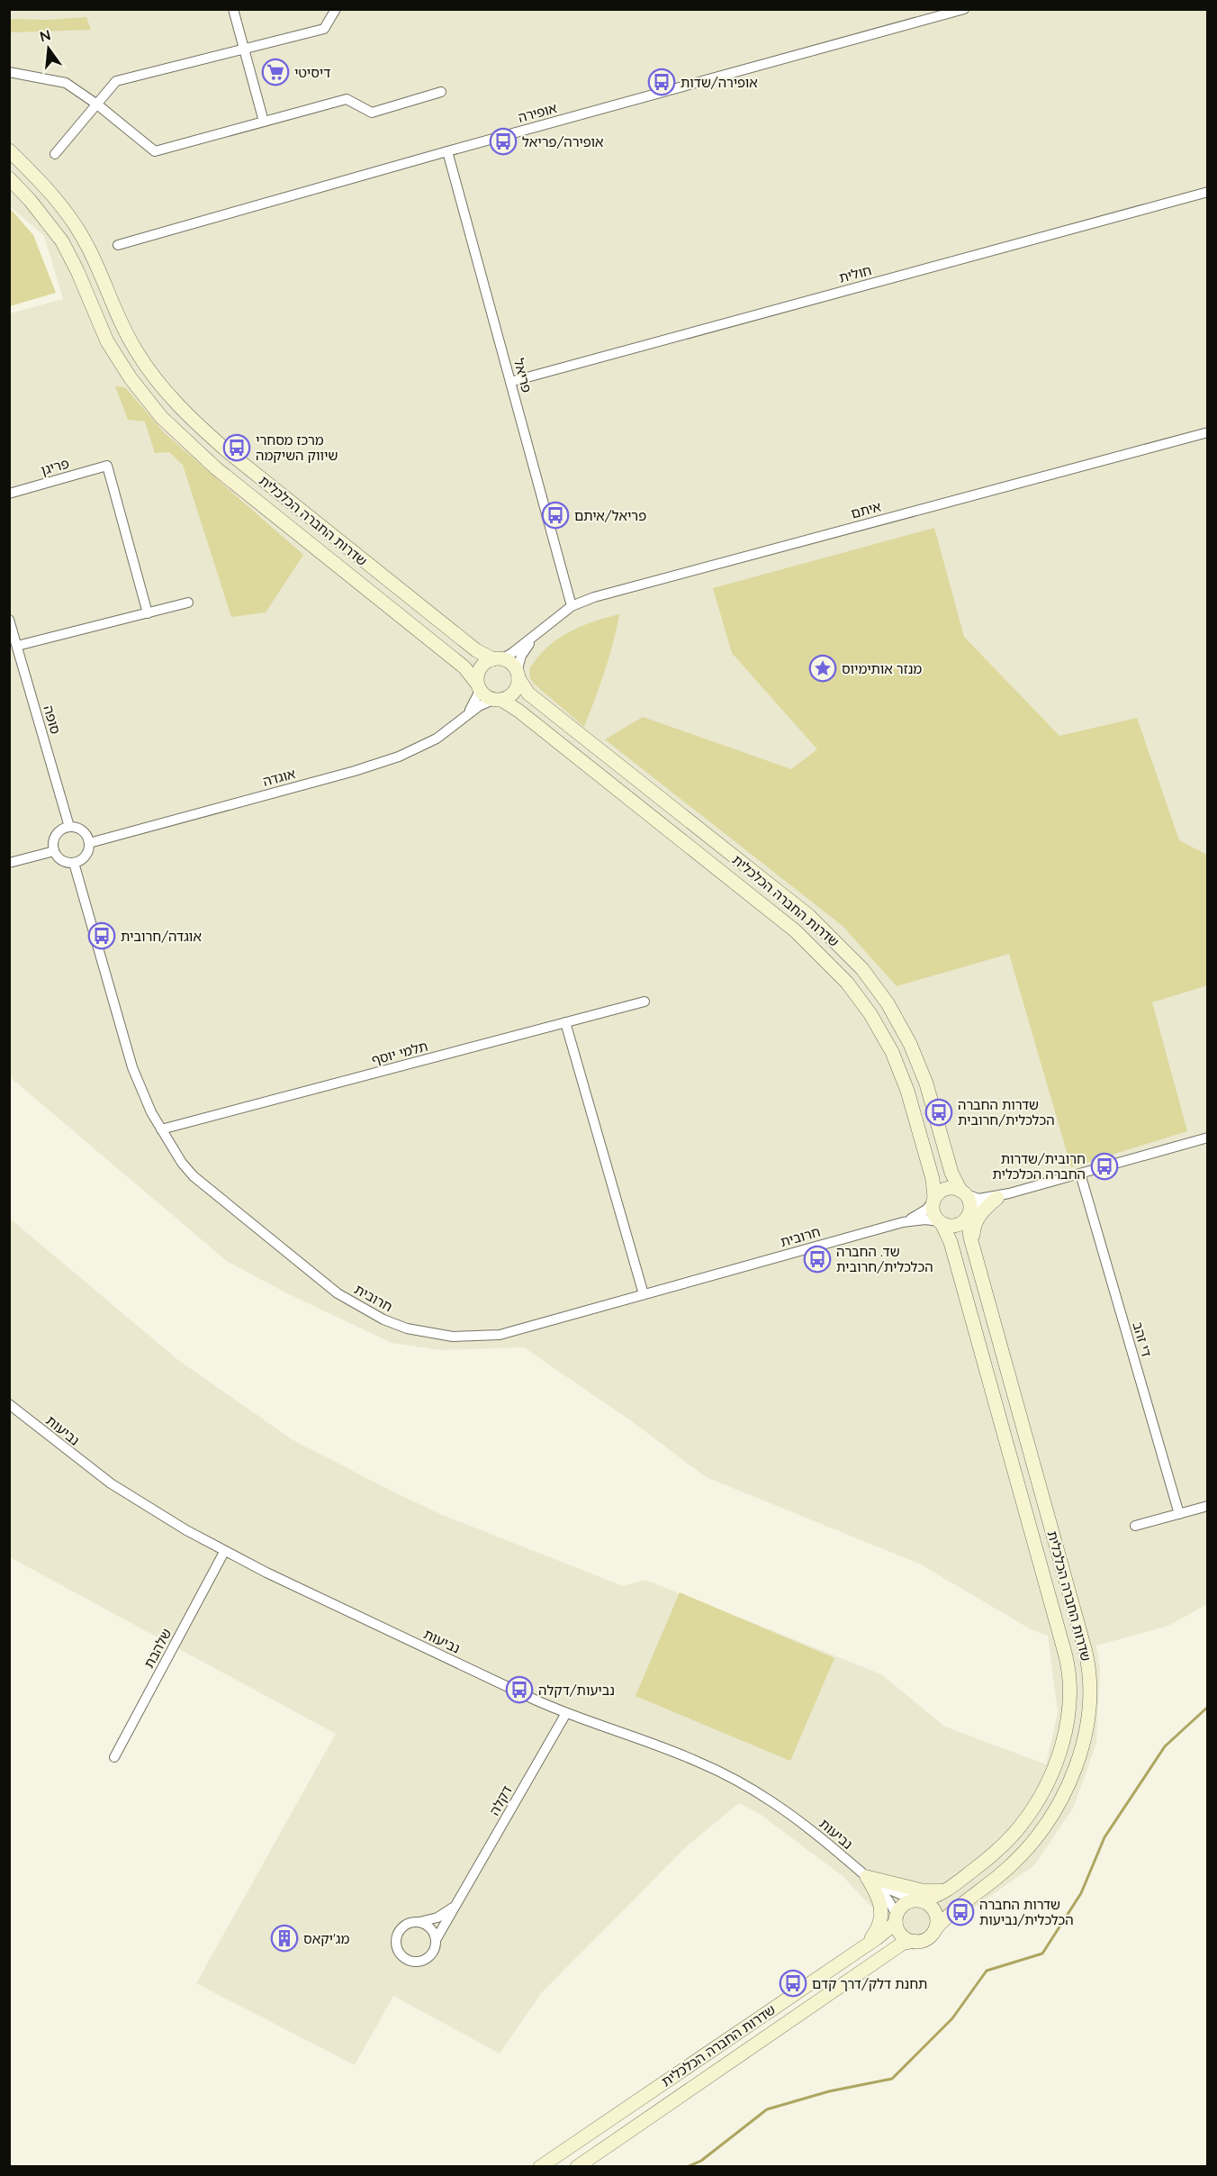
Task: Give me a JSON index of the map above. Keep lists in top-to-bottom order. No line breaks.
{"streets":{"main road":["שדרות החברה הכלכלית"],"street":["אופירה","חולית","פריאל","פריגן","איתם","סופה","אוגדה","תלמי יוסף","חרובית","די זהב","נביעות","שלהבת","דקלה"]},"crossings":[["אופירה","פריאל"],["חולית","פריאל"],["פריאל","איתם"],["איתם","שדרות החברה הכלכלית"],["איתם","אוגדה"],["שדרות החברה הכלכלית","אוגדה"],["שדרות החברה הכלכלית","חרובית"],["שדרות החברה הכלכלית","נביעות"],["סופה","אוגדה"],["סופה","חרובית"],["אוגדה","חרובית"],["תלמי יוסף","חרובית"],["נביעות","שלהבת"],["נביעות","דקלה"]],"places":{"supermarket":["דיסיטי"],"bus stop":["אופירה/שדות","אופירה/פריאל","מרכז מסחרי שיווק השיקמה","פריאל/איתם","אוגדה/חרובית","שדרות החברה הכלכלית/חרובית","חרובית/שדרות החברה הכלכלית","שד. החברה הכלכלית/חרובית","נביעות/דקלה","שדרות החברה הכלכלית/נביעות","תחנת דלק/דרך קדם"],"place":["מנזר אותימיוס"],"building":["מג'יקאס"]},"north":"top"}
